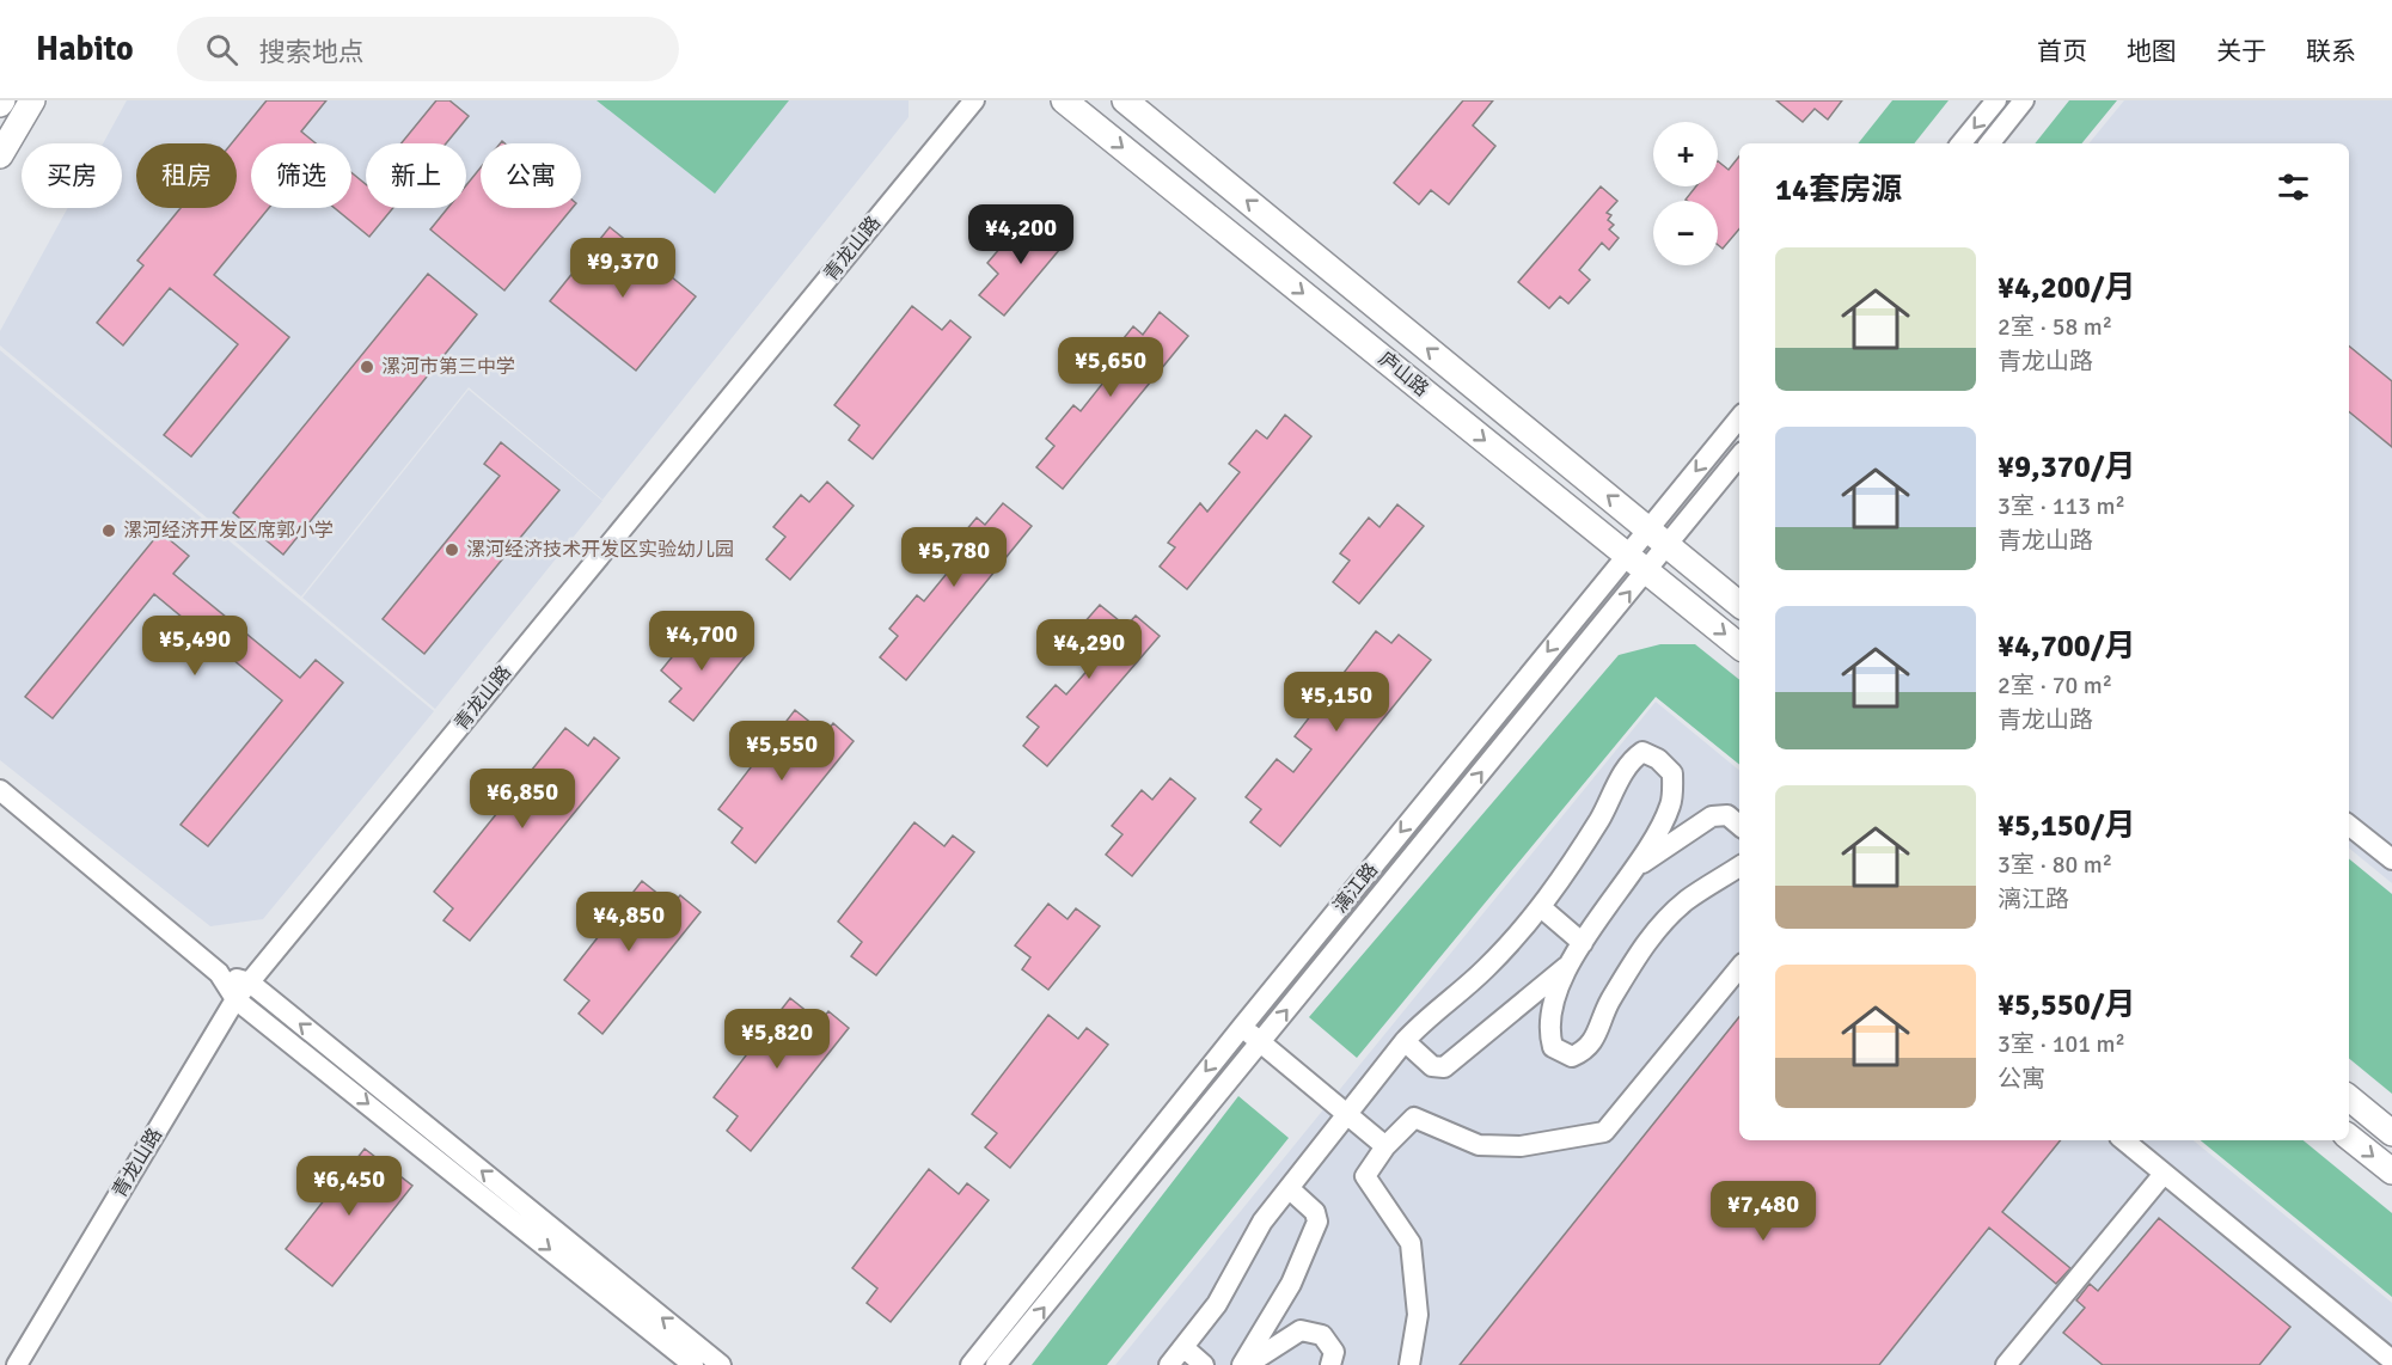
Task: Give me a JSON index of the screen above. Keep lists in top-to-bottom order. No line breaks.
{"streets":{"main road":["庐山路"],"street":["青龙山路","漓江路"]},"crossings":[["庐山路","漓江路"]],"places":["漯河市第三中学","漯河经济开发区席郭小学","漯河经济技术开发区实验幼儿园"],"page":{"header":"Habito","search":"搜索地点","nav":["首页","地图","关于","联系"],"map_buttons":["+","−"],"chip":["买房","租房","筛选","新上","公寓"],"heading":"14套房源","price":["¥4,200","¥9,370","¥5,650","¥5,780","¥4,700","¥5,490","¥4,290","¥5,150","¥5,550","¥6,850","¥4,850","¥5,820","¥6,450","¥7,480"],"list":[{"name":"¥4,200/月","note":"2室 · 58 m² · 青龙山路"},{"name":"¥9,370/月","note":"3室 · 113 m² · 青龙山路"},{"name":"¥4,700/月","note":"2室 · 70 m² · 青龙山路"},{"name":"¥5,150/月","note":"3室 · 80 m² · 漓江路"},{"name":"¥5,550/月","note":"3室 · 101 m² · 公寓"}]}}
